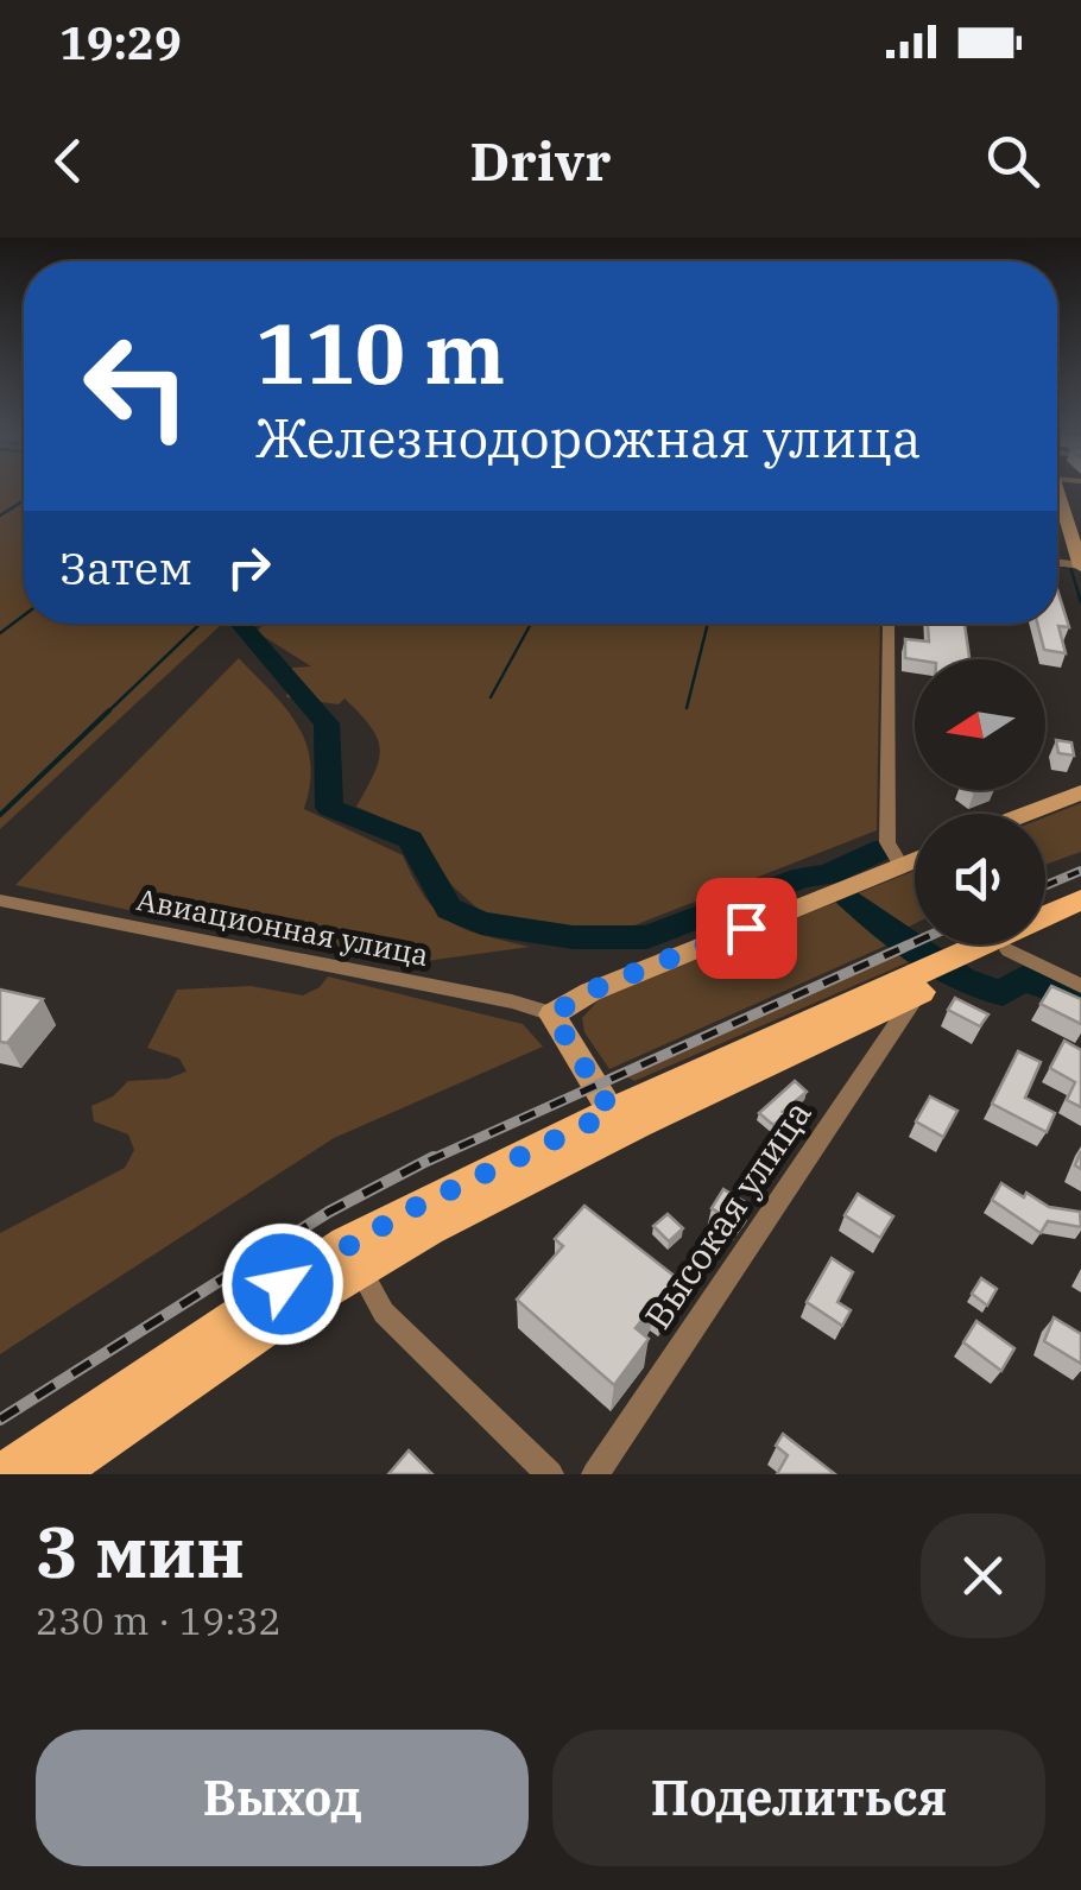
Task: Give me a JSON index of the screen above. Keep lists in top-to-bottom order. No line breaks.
{"streets":{"street":["Авиационная улица","Высокая улица"]},"north":"left","page":{"status":"19:29","header":"Drivr","turn":["110 m","Железнодорожная улица"],"then":"Затем","heading":["3 мин","230 m · 19:32"],"buttons":["Выход","Поделиться"]}}
